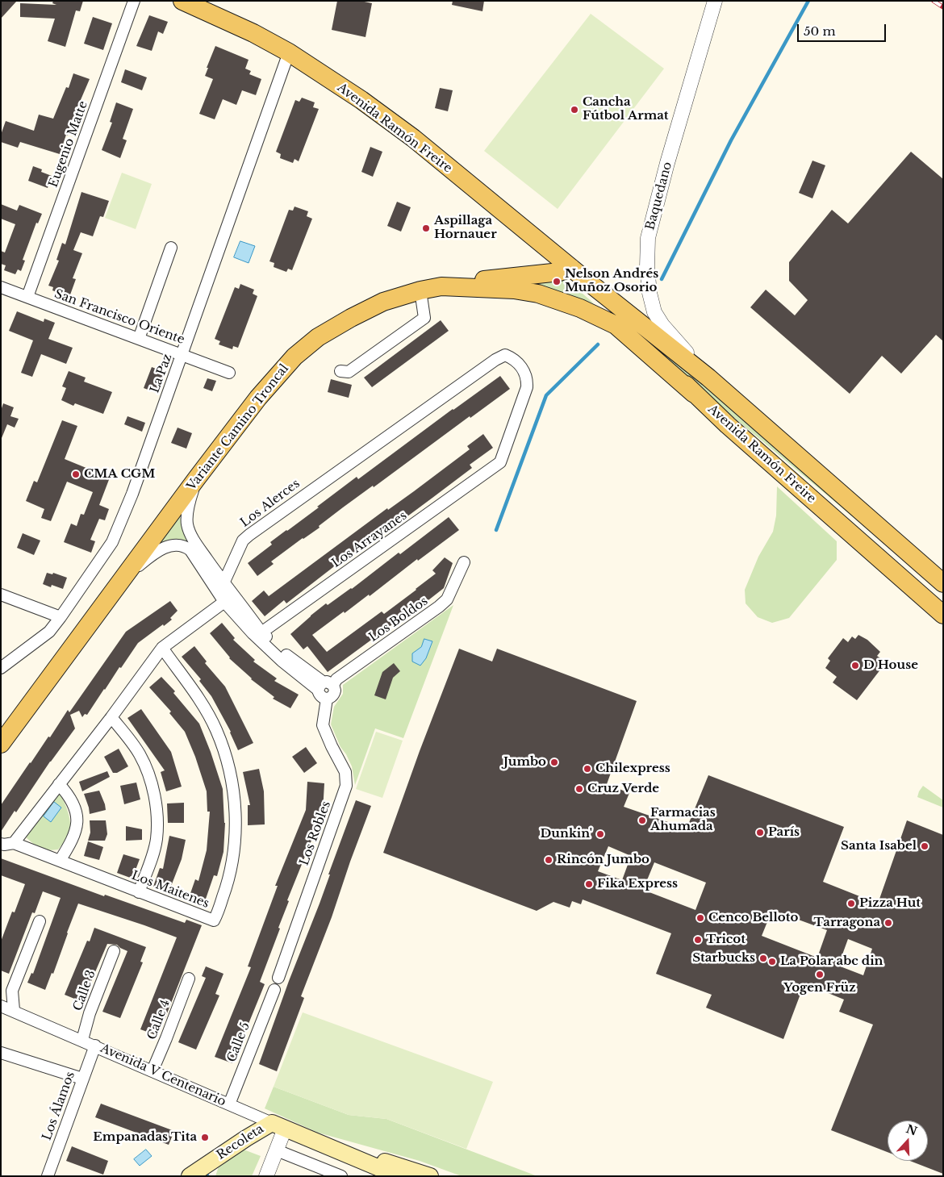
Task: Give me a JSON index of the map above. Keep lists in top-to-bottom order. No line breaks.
{"streets":{"main road":["Avenida Ramón Freire","Variante Camino Troncal","Avenida V Centenario","Recoleta"],"street":["Eugenio Matte","Baquedano","San Francisco Oriente","La Paz","Los Alerces","Los Arrayanes","Los Boldos","Los Robles","Los Maitenes","Calle 3","Calle 4","Calle 5","Los Álamos"]},"crossings":[["Avenida Ramón Freire","Baquedano"],["Avenida Ramón Freire","La Paz"],["Avenida Ramón Freire","Variante Camino Troncal"],["Eugenio Matte","San Francisco Oriente"],["San Francisco Oriente","La Paz"],["Variante Camino Troncal","Los Robles"],["Los Alerces","Los Arrayanes"],["Los Alerces","Los Robles"],["Los Arrayanes","Los Robles"],["Los Boldos","Los Robles"],["Calle 3","Avenida V Centenario"],["Calle 4","Avenida V Centenario"],["Calle 5","Avenida V Centenario"],["Avenida V Centenario","Los Álamos"],["Avenida V Centenario","Recoleta"]],"places":["Cancha Fútbol Armat","Aspillaga Hornauer","Nelson Andrés Muñoz Osorio","CMA CGM","D House","Jumbo","Chilexpress","Cruz Verde","Farmacias Ahumada","París","Dunkin'","Santa Isabel","Rincón Jumbo","Fika Express","Pizza Hut","Cenco Belloto","Tarragona","Tricot","Starbucks","La Polar abc din","Yogen Früz","Empanadas Tita"],"scale_bar":"50 m","north":"top"}
